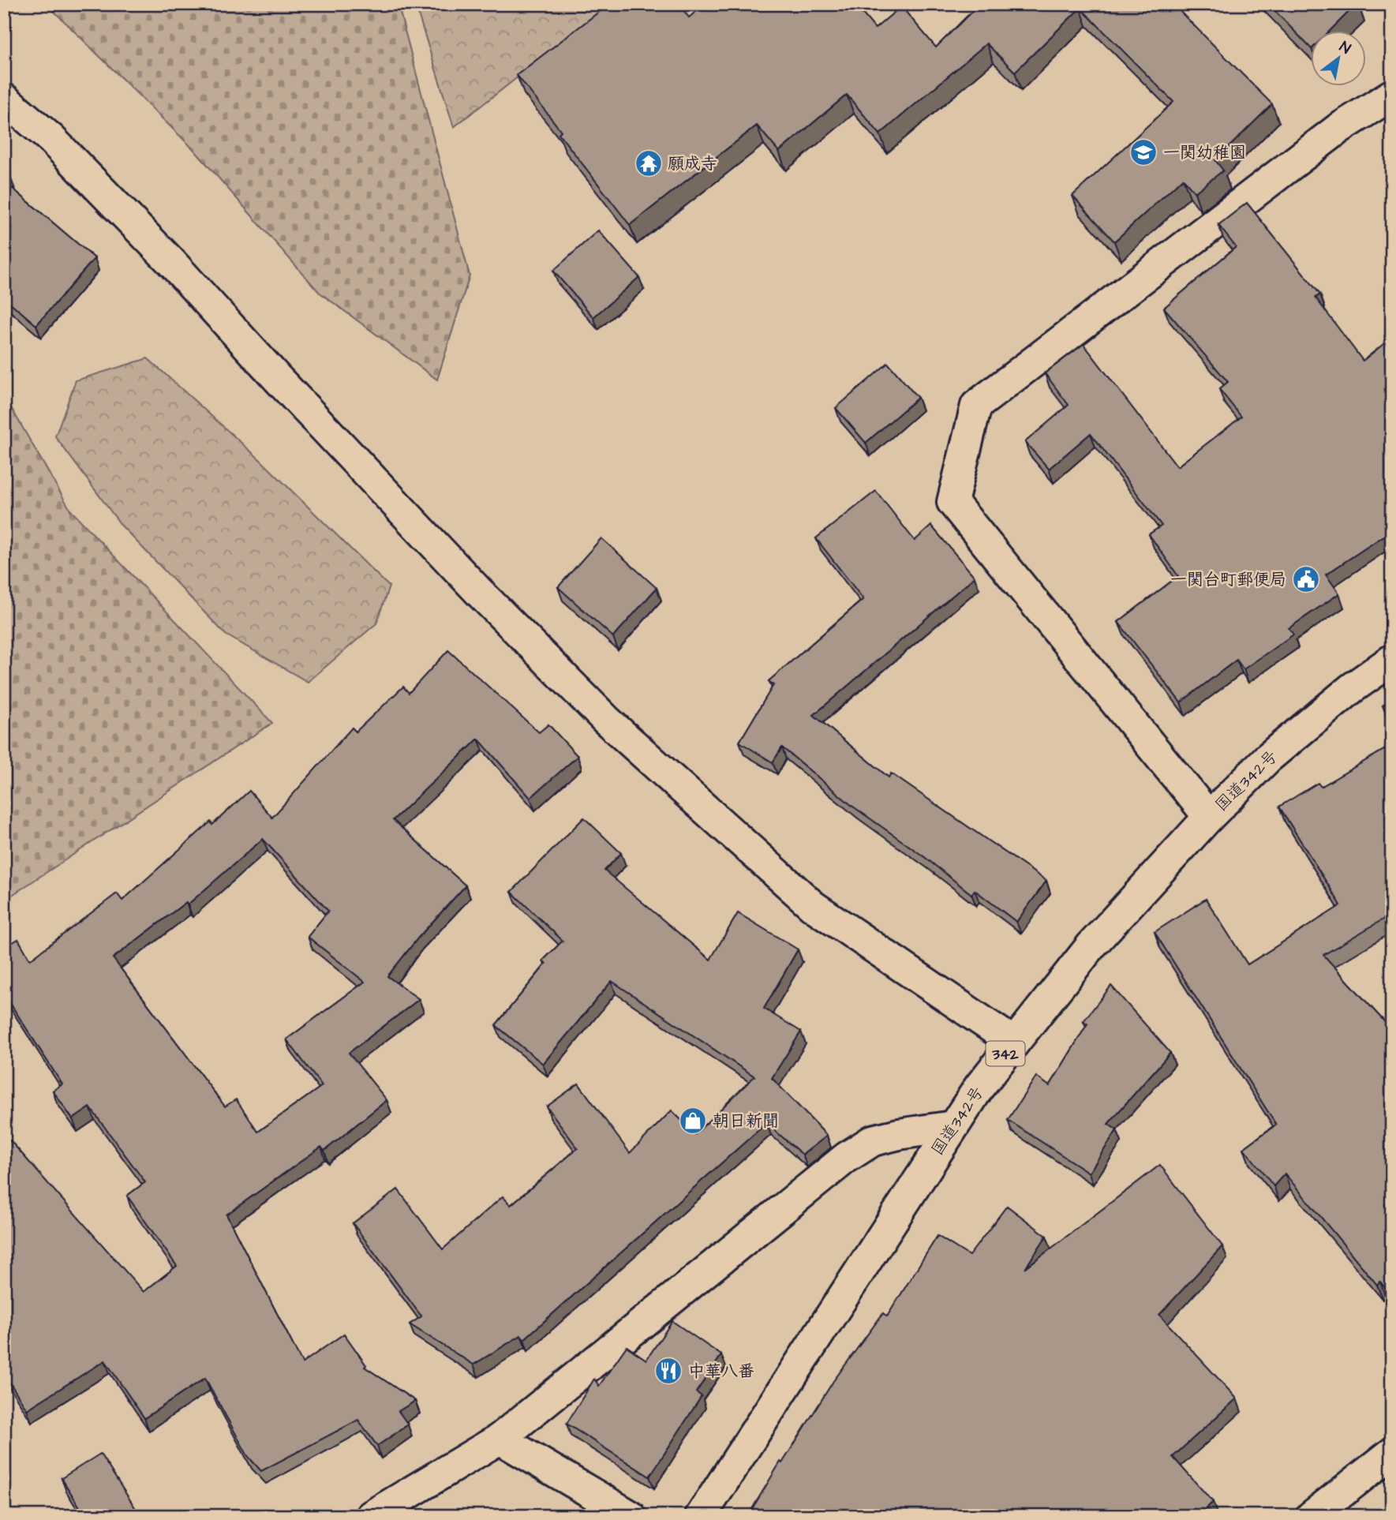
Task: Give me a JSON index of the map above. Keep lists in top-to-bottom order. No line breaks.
{"streets":{"main road":["国道342号","342"]},"places":{"school or university":["一関幼稚園"],"temple":["願成寺"],"public building":["一関台町郵便局"],"shop":["朝日新聞"],"restaurant":["中華八番"]},"north":"top right"}
